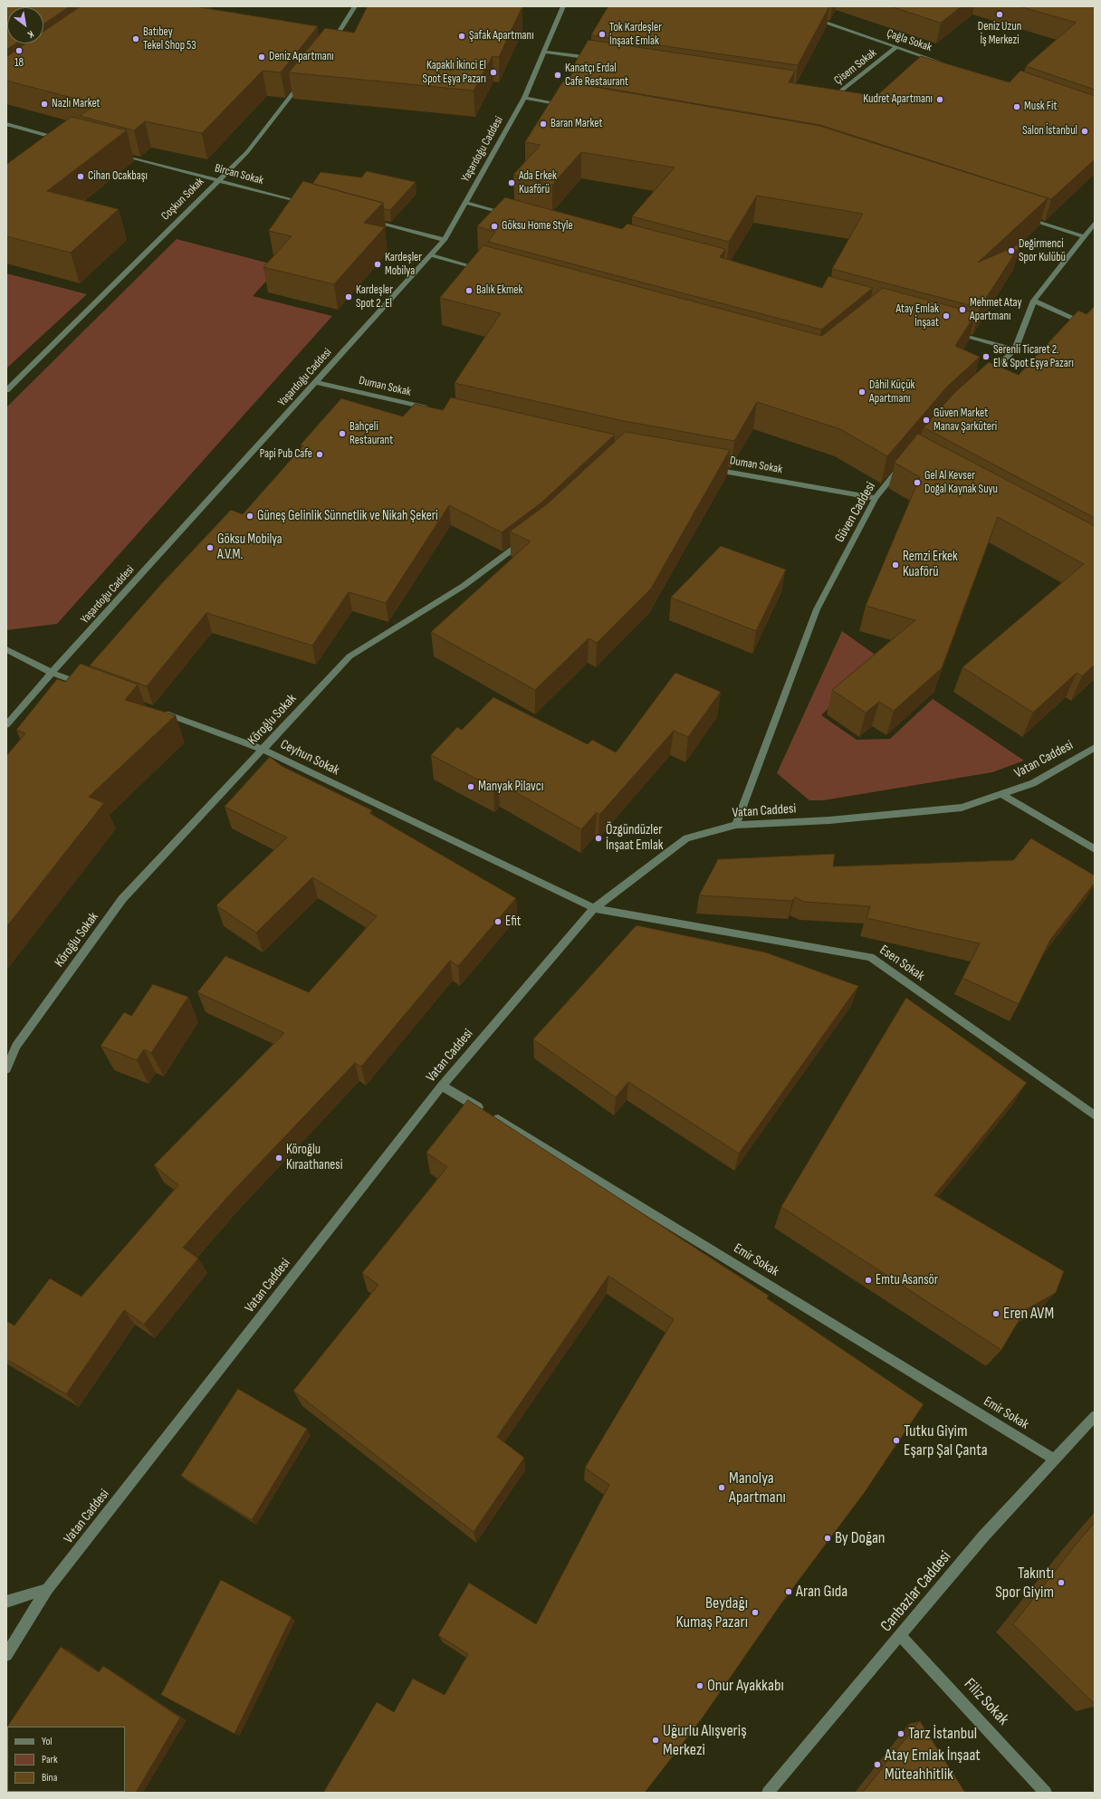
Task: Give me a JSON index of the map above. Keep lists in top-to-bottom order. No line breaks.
{"streets":{"street":["Çağla Sokak","Çisem Sokak","Yaşardoğu Caddesi","Bircan Sokak","Coşkun Sokak","Duman Sokak","Güven Caddesi","Köroğlu Sokak","Ceyhun Sokak","Vatan Caddesi","Esen Sokak","Emir Sokak","Canbazlar Caddesi","Filiz Sokak"]},"crossings":[["Çağla Sokak","Çisem Sokak"],["Yaşardoğu Caddesi","Duman Sokak"],["Bircan Sokak","Coşkun Sokak"],["Duman Sokak","Güven Caddesi"],["Güven Caddesi","Vatan Caddesi"],["Köroğlu Sokak","Ceyhun Sokak"],["Ceyhun Sokak","Vatan Caddesi"],["Ceyhun Sokak","Esen Sokak"],["Vatan Caddesi","Esen Sokak"],["Vatan Caddesi","Emir Sokak"],["Emir Sokak","Canbazlar Caddesi"],["Canbazlar Caddesi","Filiz Sokak"]],"places":["Deniz Uzun İş Merkezi","Tok Kardeşler İnşaat Emlak","Şafak Apartmanı","Batıbey Tekel Shop 53","18","Deniz Apartmanı","Kapaklı İkinci El Spot Eşya Pazarı","Kanatçı Erdal Cafe Restaurant","Kudret Apartmanı","Nazlı Market","Musk Fit","Baran Market","Salon İstanbul","Cihan Ocakbaşı","Ada Erkek Kuaförü","Göksu Home Style","Değirmenci Spor Kulübü","Kardeşler Mobilya","Balık Ekmek","Kardeşler Spot 2. El","Mehmet Atay Apartmanı","Atay Emlak İnşaat","Serenli Ticaret 2. El & Spot Eşya Pazarı","Dâhil Küçük Apartmanı","Güven Market Manav Şarküteri","Bahçeli Restaurant","Papi Pub Cafe","Gel Al Kevser Doğal Kaynak Suyu","Güneş Gelinlik Sünnetlik ve Nikah Şekeri","Göksu Mobilya A.V.M.","Remzi Erkek Kuaförü","Manyak Pilavcı","Özgündüzler İnşaat Emlak","Efit","Köroğlu Kıraathanesi","Emtu Asansör","Eren AVM","Tutku Giyim Eşarp Şal Çanta","Manolya Apartmanı","By Doğan","Takıntı Spor Giyim","Aran Gıda","Beydağı Kumaş Pazarı","Onur Ayakkabı","Tarz İstanbul","Uğurlu Alışveriş Merkezi","Atay Emlak İnşaat Müteahhitlik"],"legend":["Yol","Park","Bina"],"north":"bottom right"}
